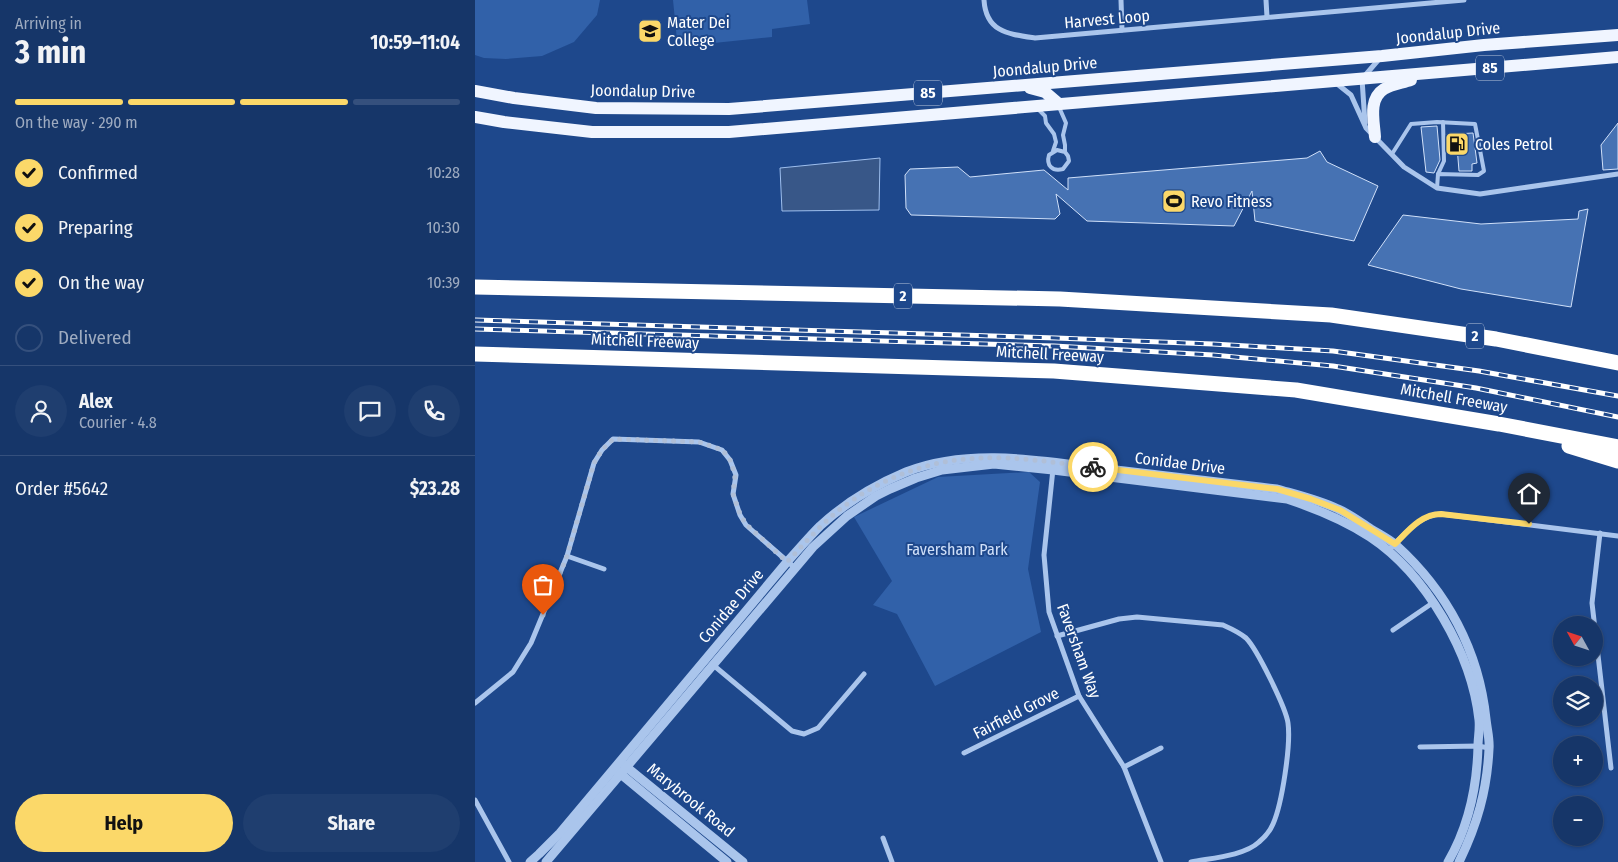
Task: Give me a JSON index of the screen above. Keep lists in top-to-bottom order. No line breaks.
{"streets":{"highway":["2","Mitchell Freeway"],"main road":["Joondalup Drive","85"],"street":["Harvest Loop","Conidae Drive","Faversham Way","Fairfield Grove","Marybrook Road"]},"crossings":[["Conidae Drive","Faversham Way"],["Conidae Drive","Marybrook Road"],["Faversham Way","Fairfield Grove"]],"parks":["Faversham Park"],"places":{"school or university":["Mater Dei College"],"fuel station":["Coles Petrol"],"sports":["Revo Fitness"]},"north":"top left","page":{"heading":["3 min","Arriving in","10:59–11:04"],"panel":["Alex","Courier · 4.8","Order #5642","$23.28"],"bar":"On the way · 290 m","list":[["Confirmed","10:28"],["Preparing","10:30"],["On the way","10:39"],"Delivered"],"map_buttons":["+","−"],"buttons":["Help","Share"]}}
